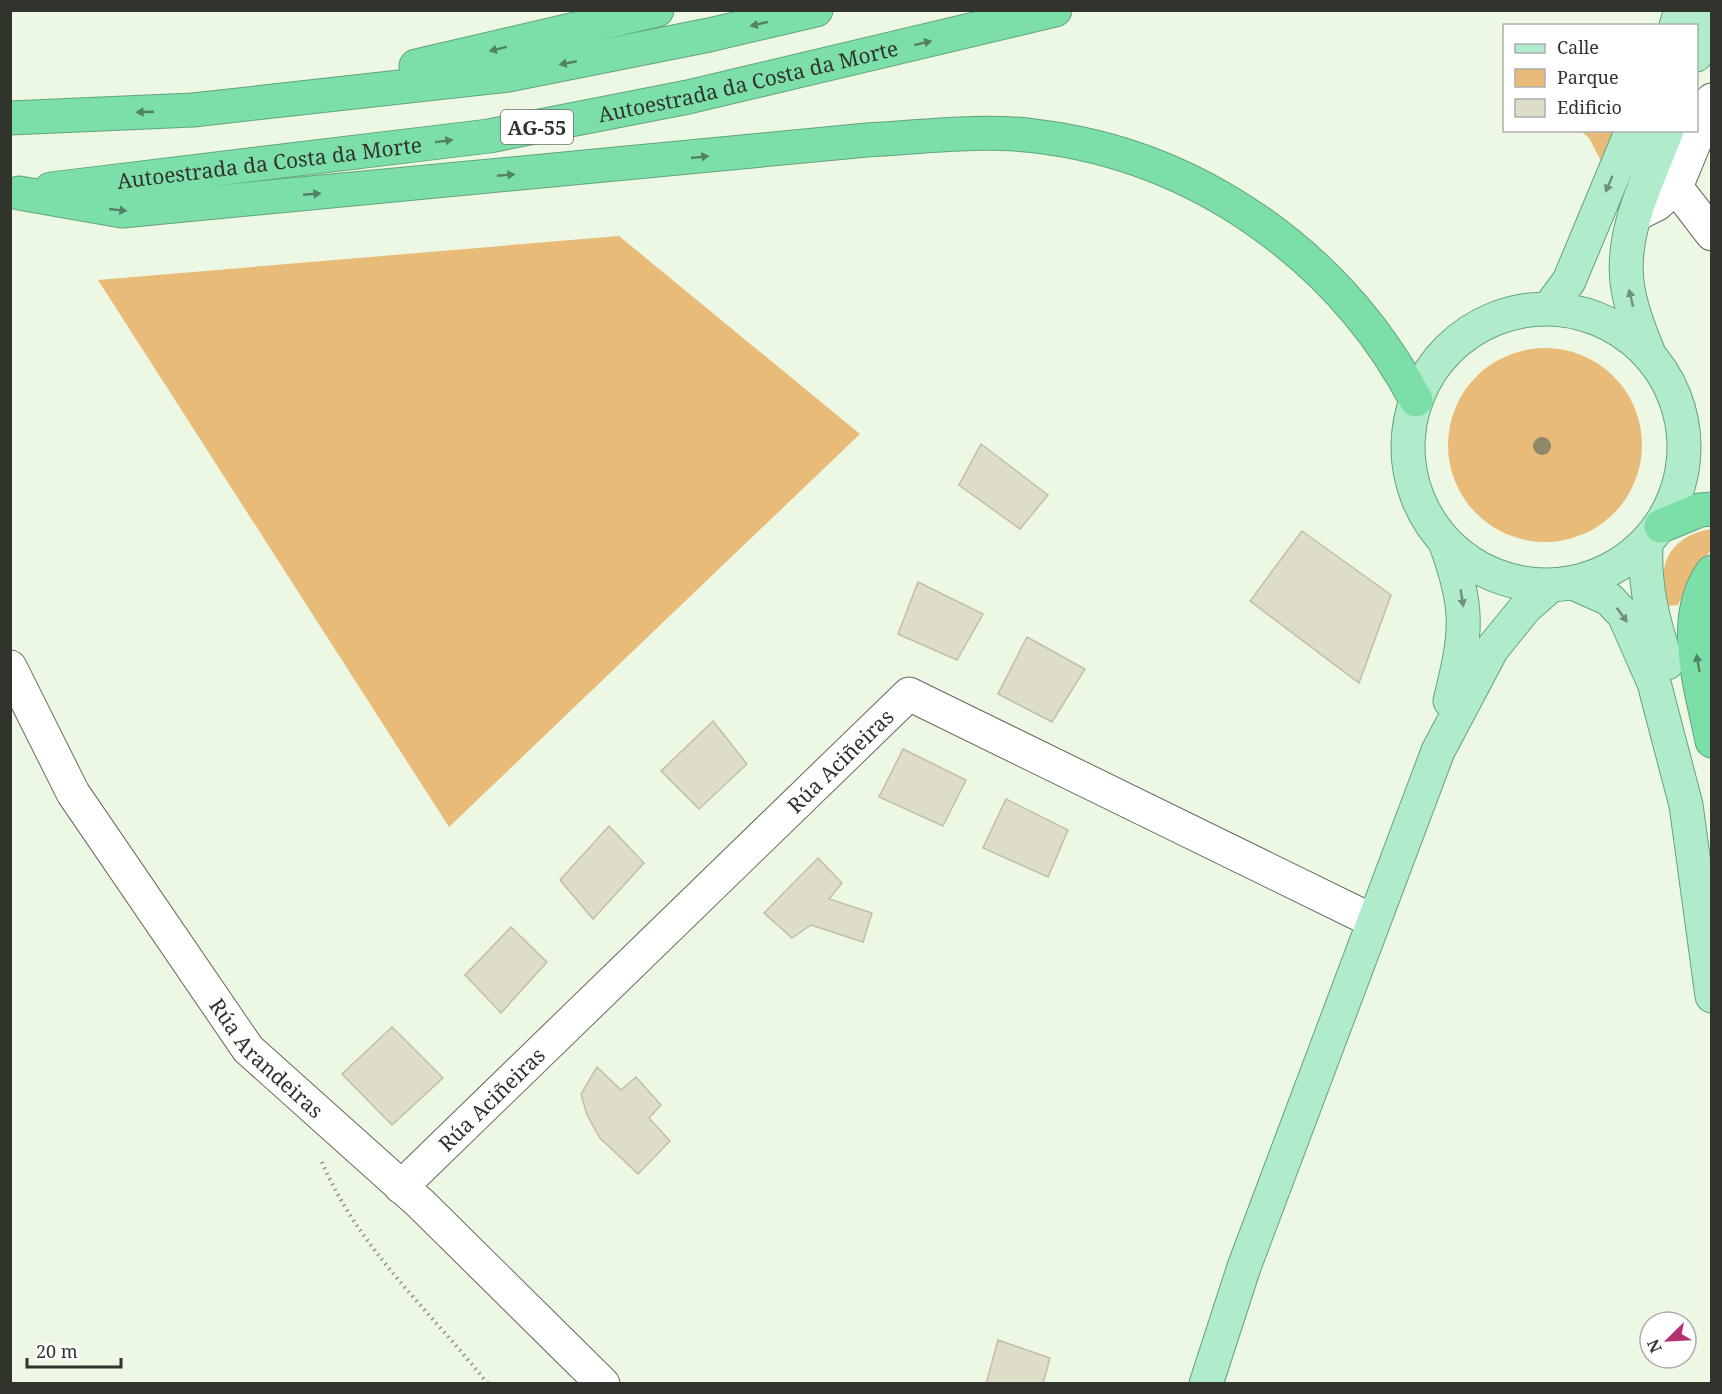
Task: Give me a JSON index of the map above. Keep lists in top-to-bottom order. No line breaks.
{"streets":{"highway":["Autoestrada da Costa da Morte","AG-55"],"street":["Rúa Aciñeiras","Rúa Arandeiras"]},"crossings":[["Rúa Aciñeiras","Rúa Arandeiras"]],"legend":["Calle","Parque","Edificio"],"scale_bar":"20 m","north":"bottom left"}
